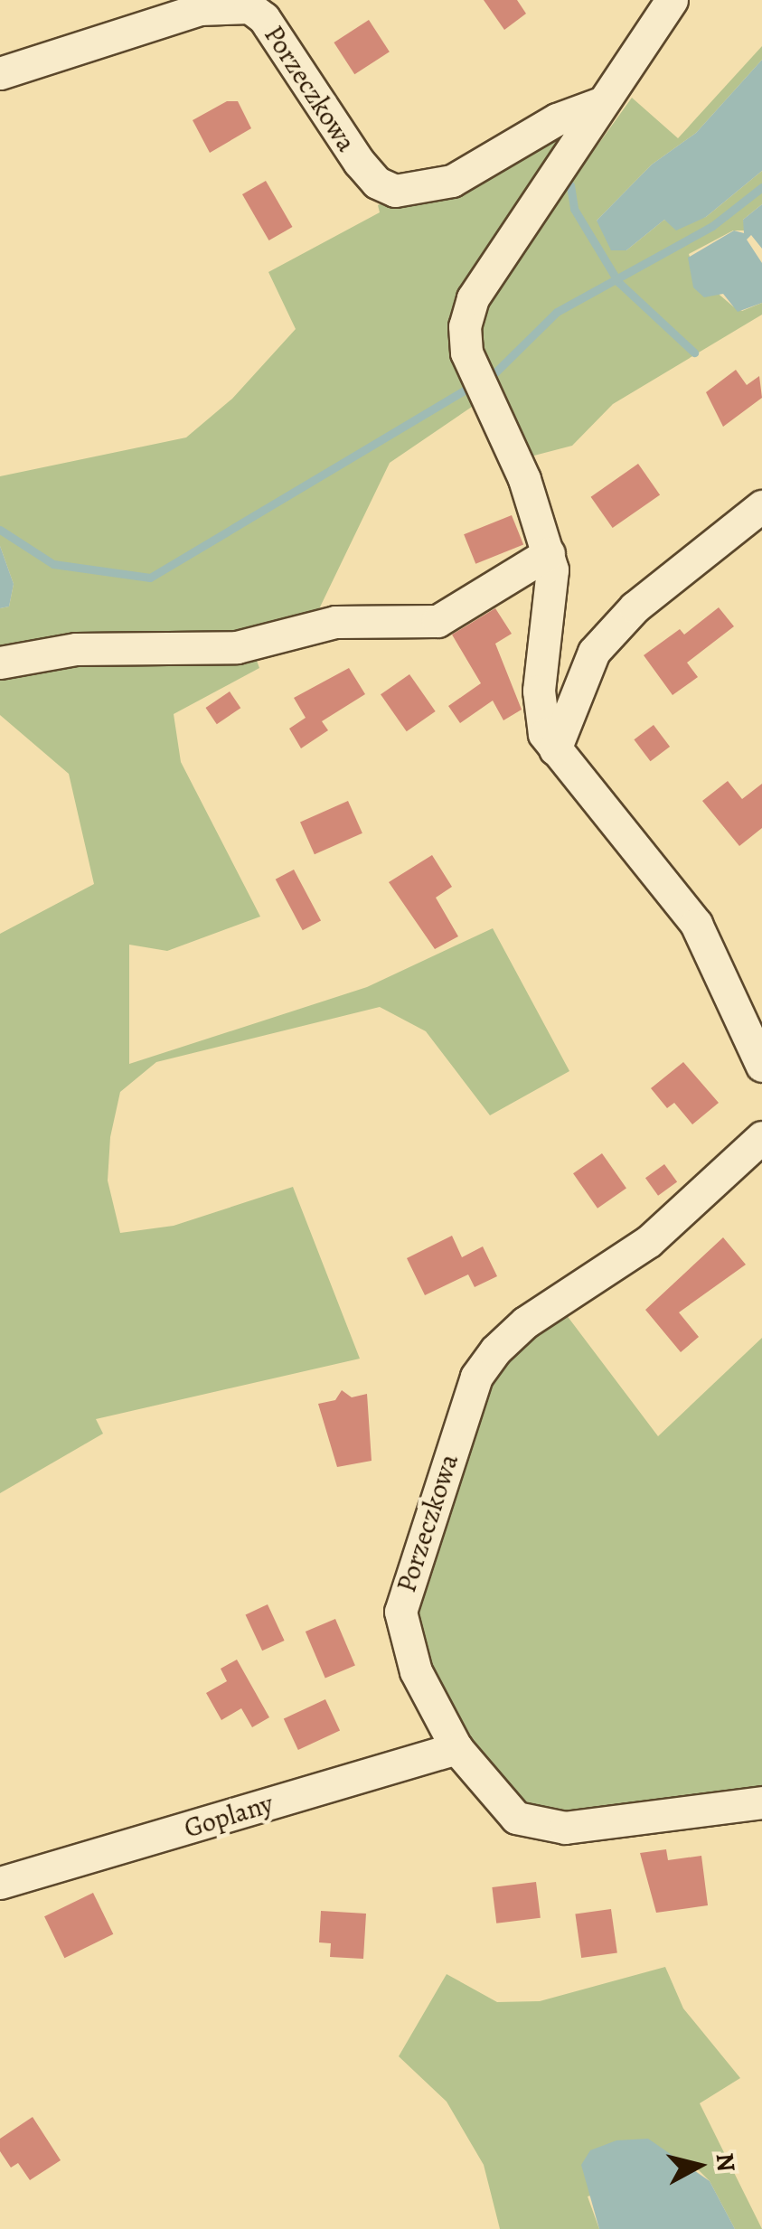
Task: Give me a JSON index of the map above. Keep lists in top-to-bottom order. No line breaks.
{"streets":{"street":["Porzeczkowa","Goplany"]},"crossings":[["Porzeczkowa","Goplany"]],"north":"right"}
